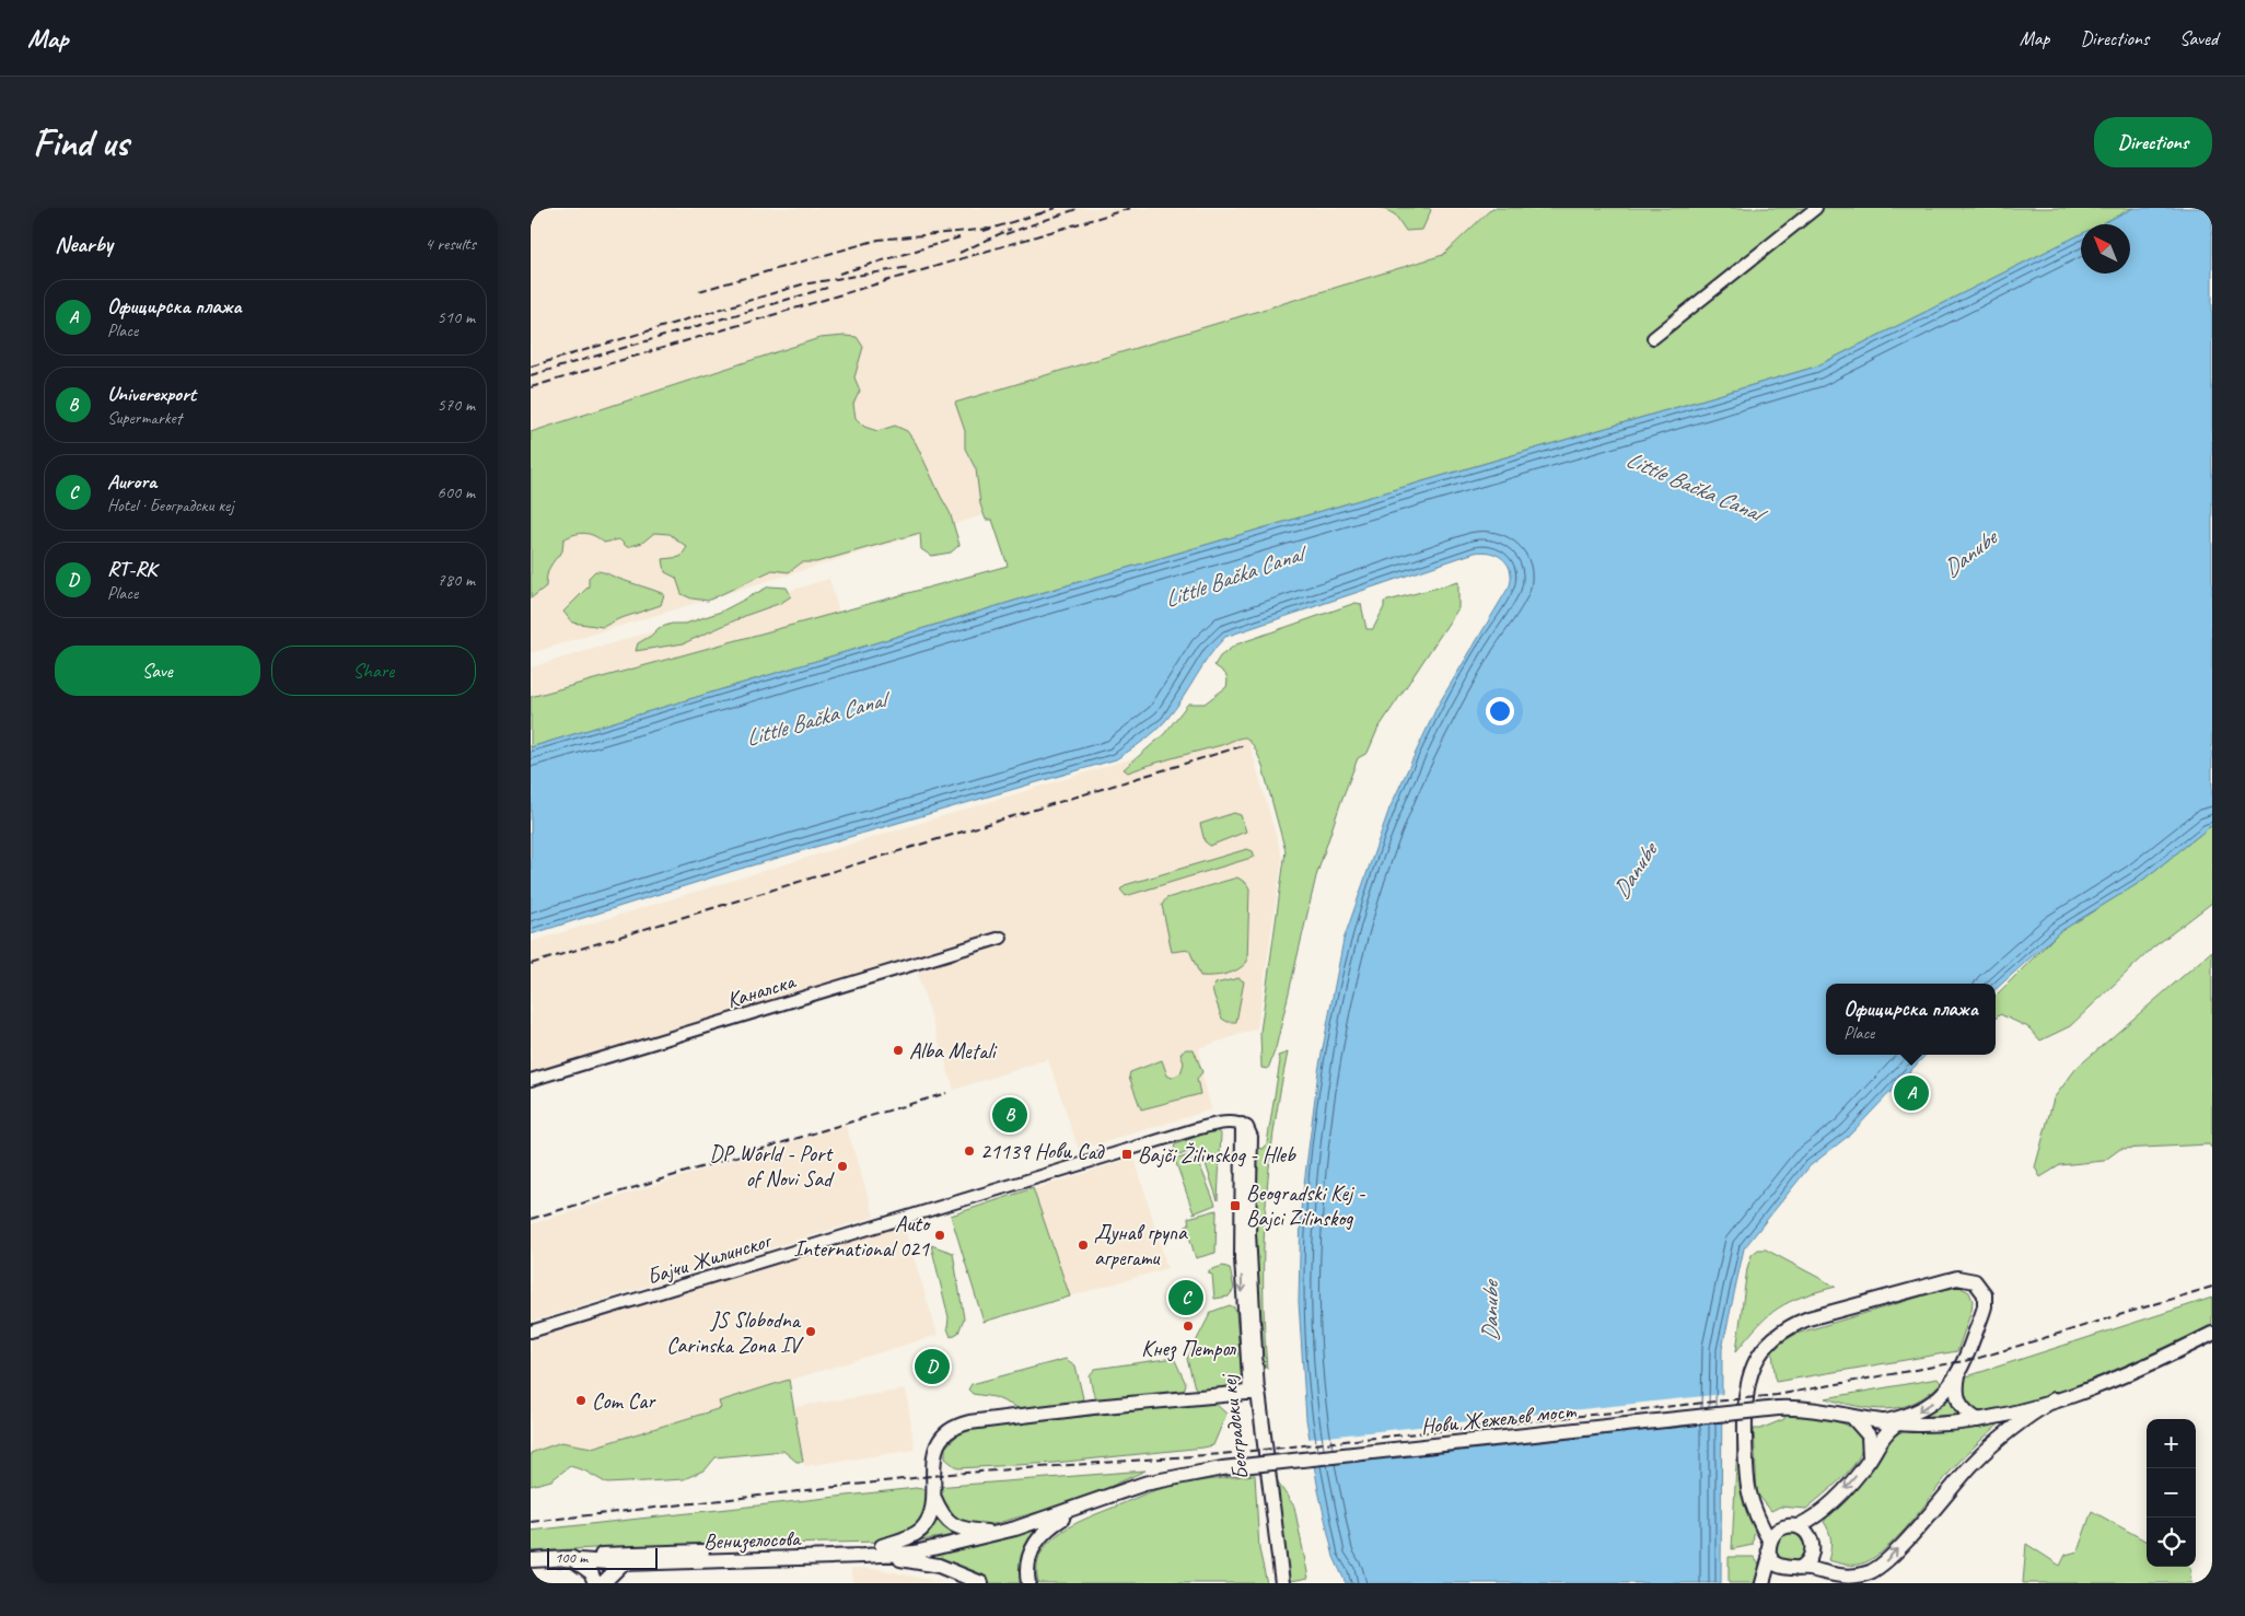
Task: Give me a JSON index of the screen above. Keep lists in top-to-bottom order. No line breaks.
{"streets":{"main road":["Нови Жежељев мост","Београдски кеј","Венизелосова"],"street":["Каналска","Бајчи Жилинског"]},"crossings":[["Бајчи Жилинског","Београдски кеј"],["Нови Жежељев мост","Венизелосова"]],"water":["Little Bačka Canal","Danube"],"places":{"other":["Alba Metali","21139 Нови Сад","DP World - Port of Novi Sad","Auto International 021","Дунав група агрегати","Кнез Петрол","JS Slobodna Carinska Zona IV","Com Car"],"transit":["Bajči Žilinskog - Hleb","Beogradski Kej - Bajci Zilinskog"]},"scale_bar":"100 m","north":"top left","page":{"header":"Map","nav":["Map","Directions","Saved"],"buttons":["Directions",["Save","Share"]],"title":"Find us","heading":["Nearby","4 results"],"list":[{"mark":"A","name":"Официрска плажа","note":"Place","value":"510 m"},{"mark":"B","name":"Univerexport","note":"Supermarket","value":"570 m"},{"mark":"C","name":"Aurora","note":"Hotel · Београдски кеј","value":"600 m"},{"mark":"D","name":"RT-RK","note":"Place","value":"780 m"}],"popup":["Официрска плажа","Place"],"pins":["A","B","C","D"],"map_buttons":["+","−"],"scale":"100 m"}}
